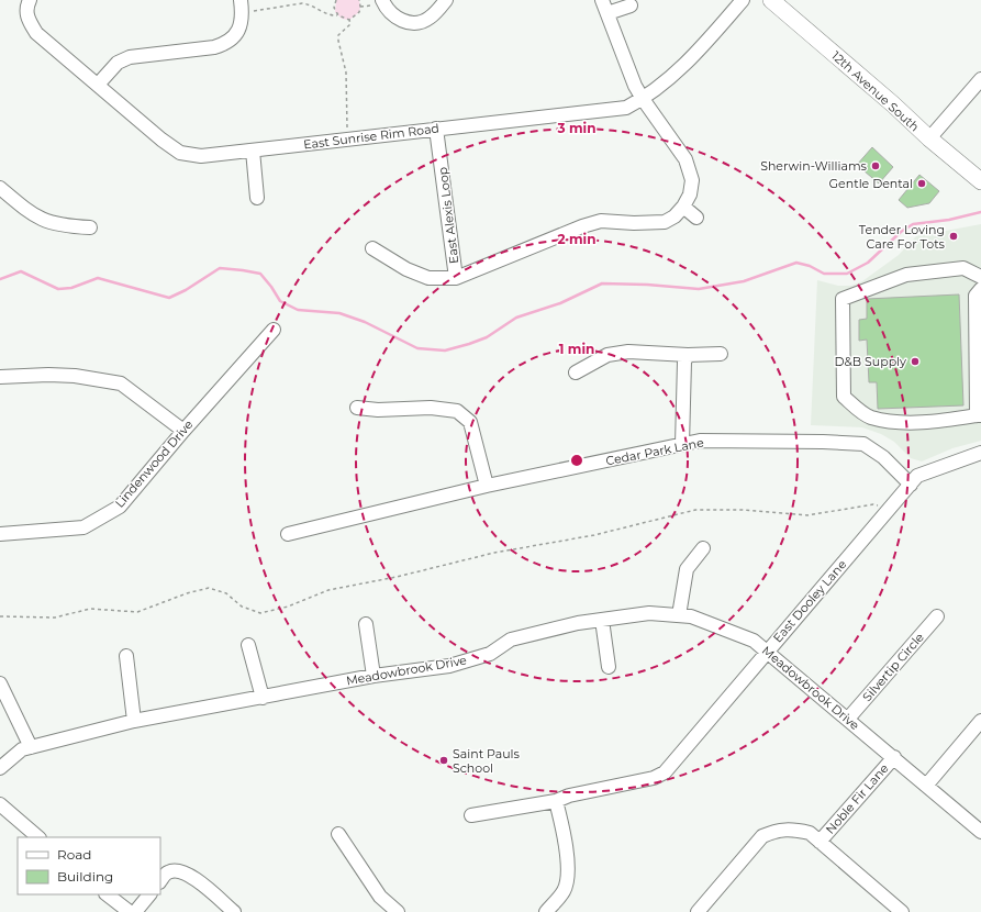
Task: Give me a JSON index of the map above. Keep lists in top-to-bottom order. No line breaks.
{"streets":{"main road":["12th Avenue South"],"street":["East Sunrise Rim Road","East Alexis Loop","Cedar Park Lane","Lindenwood Drive","East Dooley Lane","Silvertip Circle","Meadowbrook Drive","Noble Fir Lane"]},"crossings":[["East Sunrise Rim Road","East Alexis Loop"],["Cedar Park Lane","East Dooley Lane"],["East Dooley Lane","Meadowbrook Drive"],["Silvertip Circle","Meadowbrook Drive"],["Meadowbrook Drive","Noble Fir Lane"]],"places":["Sherwin-Williams","Gentle Dental","Tender Loving Care For Tots","D&B Supply","Saint Pauls School"],"legend":["Road","Building"],"rings":["3 min","2 min","1 min"]}
